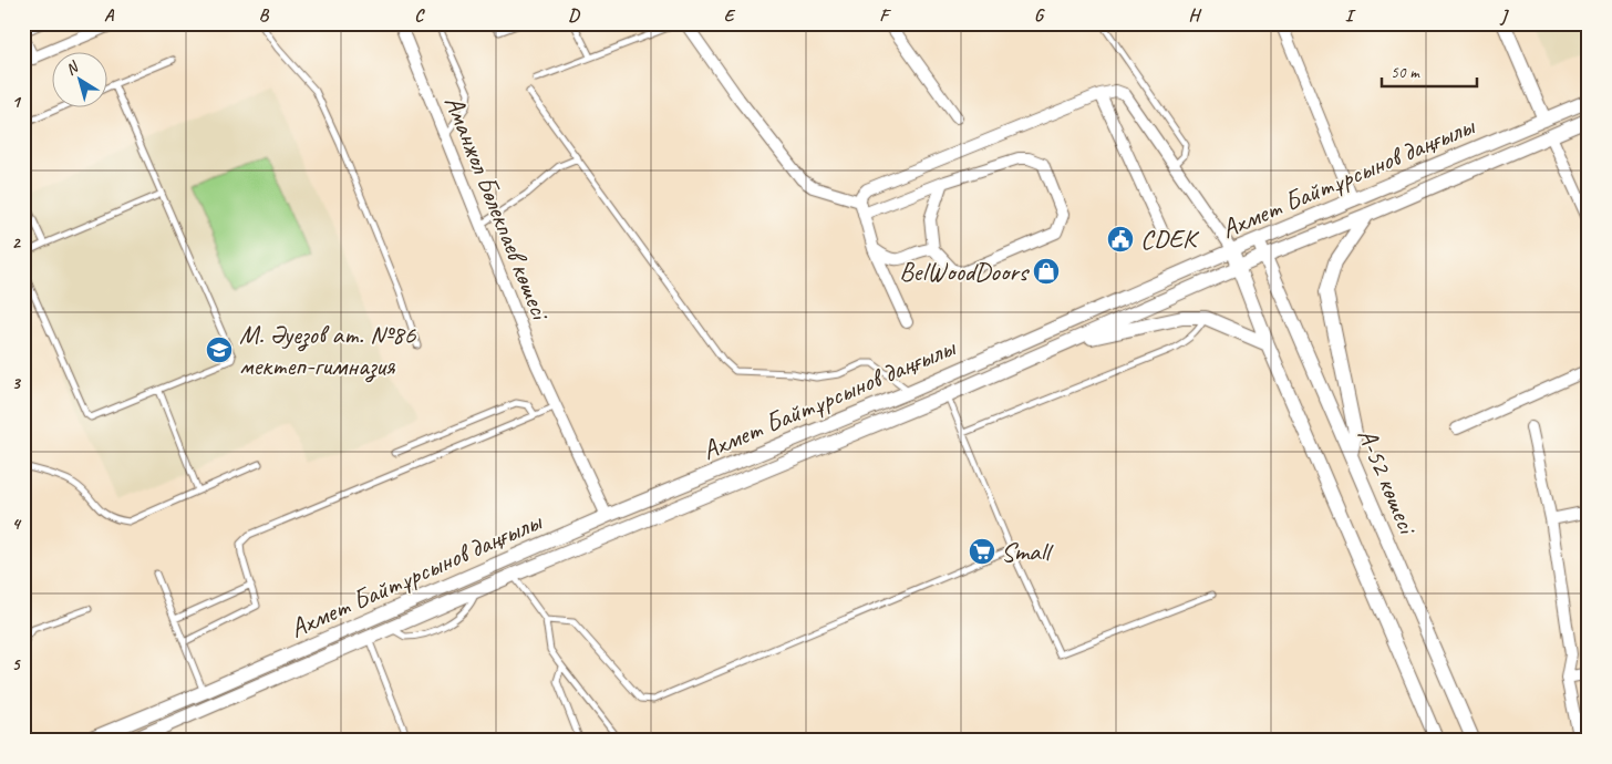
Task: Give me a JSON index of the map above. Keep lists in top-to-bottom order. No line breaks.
{"streets":{"street":["Ахмет Байтұрсынов даңғылы","Аманжол Бөлекпаев көшесі","А-52 көшесі"]},"crossings":[["Ахмет Байтұрсынов даңғылы","Аманжол Бөлекпаев көшесі"],["Ахмет Байтұрсынов даңғылы","А-52 көшесі"]],"places":{"public building":["CDEK"],"shop":["BelWoodDoors"],"school or university":["М. Әуезов ат. №86 мектеп-гимназия"],"supermarket":["Small"]},"scale_bar":"50 m","north":"top left","grid":{"columns":["A","B","C","D","E","F","G","H","I","J"],"rows":["1","2","3","4","5"]}}
